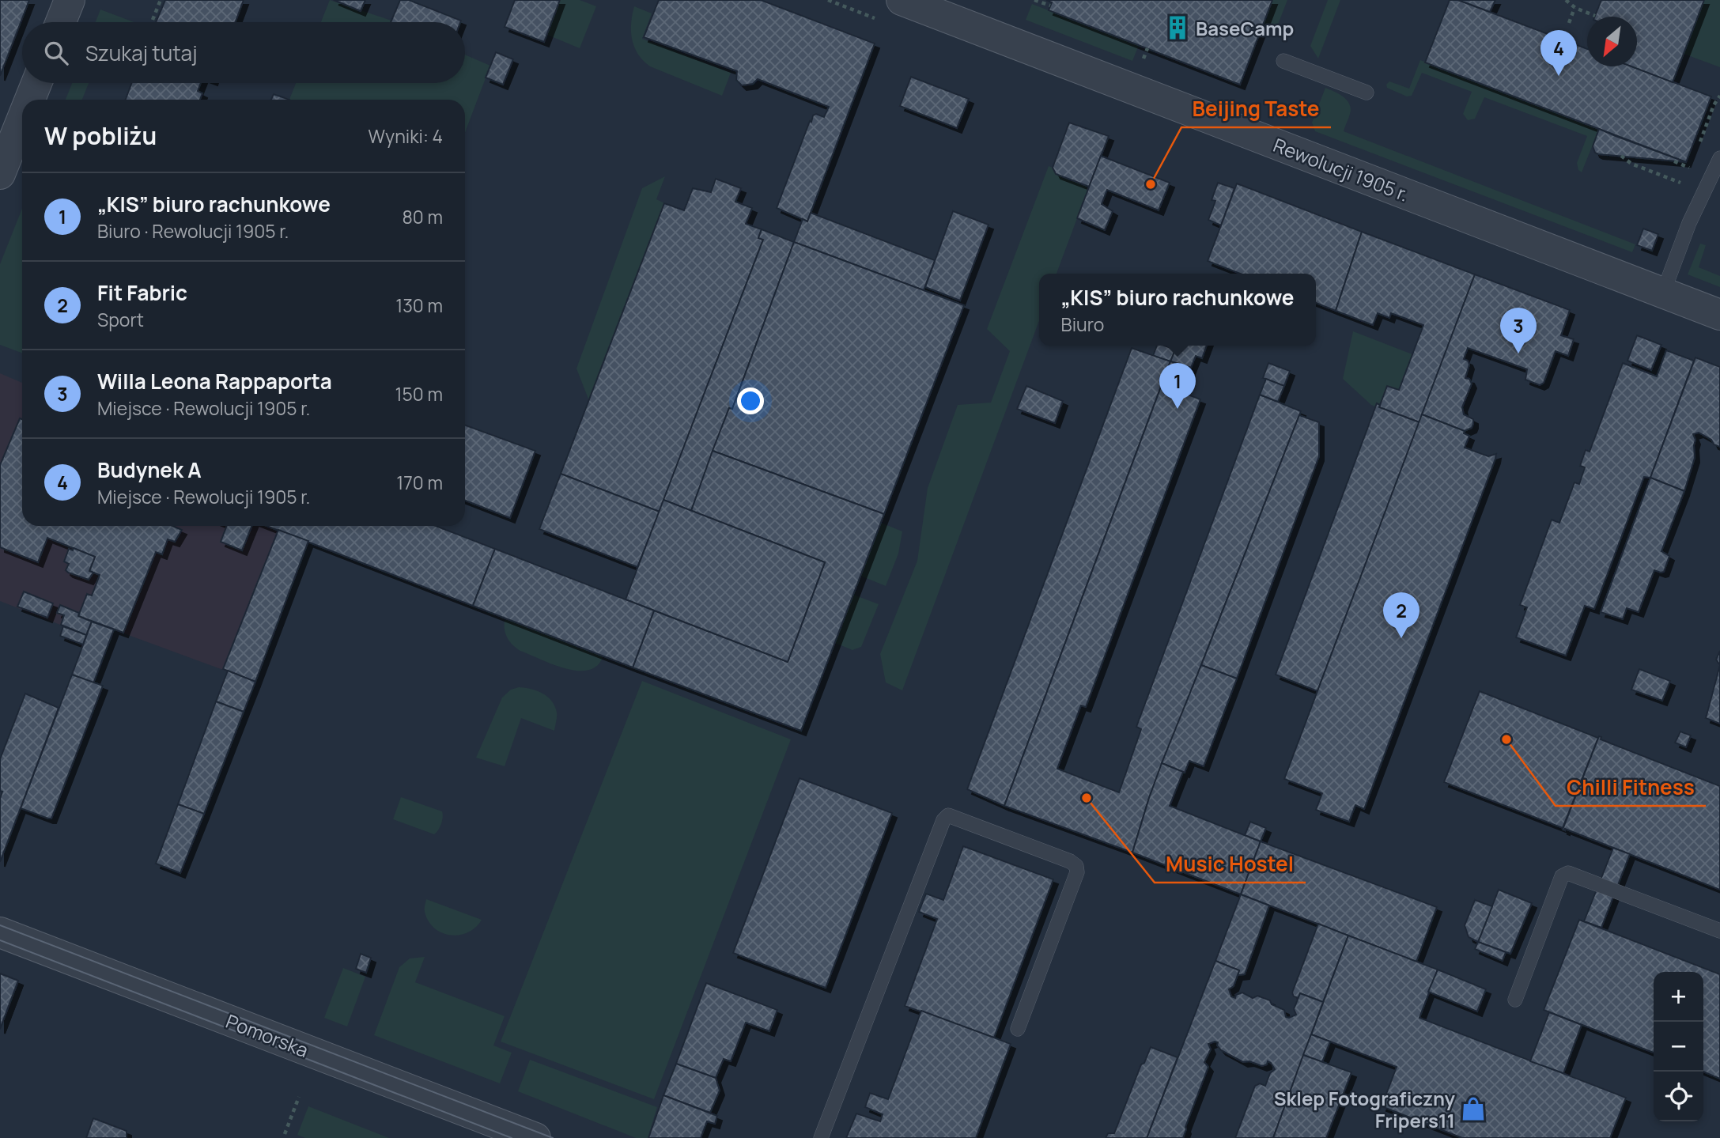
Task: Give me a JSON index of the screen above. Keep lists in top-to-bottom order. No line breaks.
{"streets":{"street":["Rewolucji 1905 r.","Pomorska"]},"places":{"building":["BaseCamp"],"other":["Beijing Taste","Chilli Fitness","Music Hostel"],"shop":["Sklep Fotograficzny Fripers11"]},"north":"bottom left","page":{"search":"Szukaj tutaj","pins":["4","3","1","2"],"heading":["W pobliżu","Wyniki: 4"],"list":[{"mark":"1","name":"„KIS” biuro rachunkowe","note":"Biuro · Rewolucji 1905 r.","value":"80 m"},{"mark":"2","name":"Fit Fabric","note":"Sport","value":"130 m"},{"mark":"3","name":"Willa Leona Rappaporta","note":"Miejsce · Rewolucji 1905 r.","value":"150 m"},{"mark":"4","name":"Budynek A","note":"Miejsce · Rewolucji 1905 r.","value":"170 m"}],"popup":["„KIS” biuro rachunkowe","Biuro"],"map_buttons":["+","−"]}}
